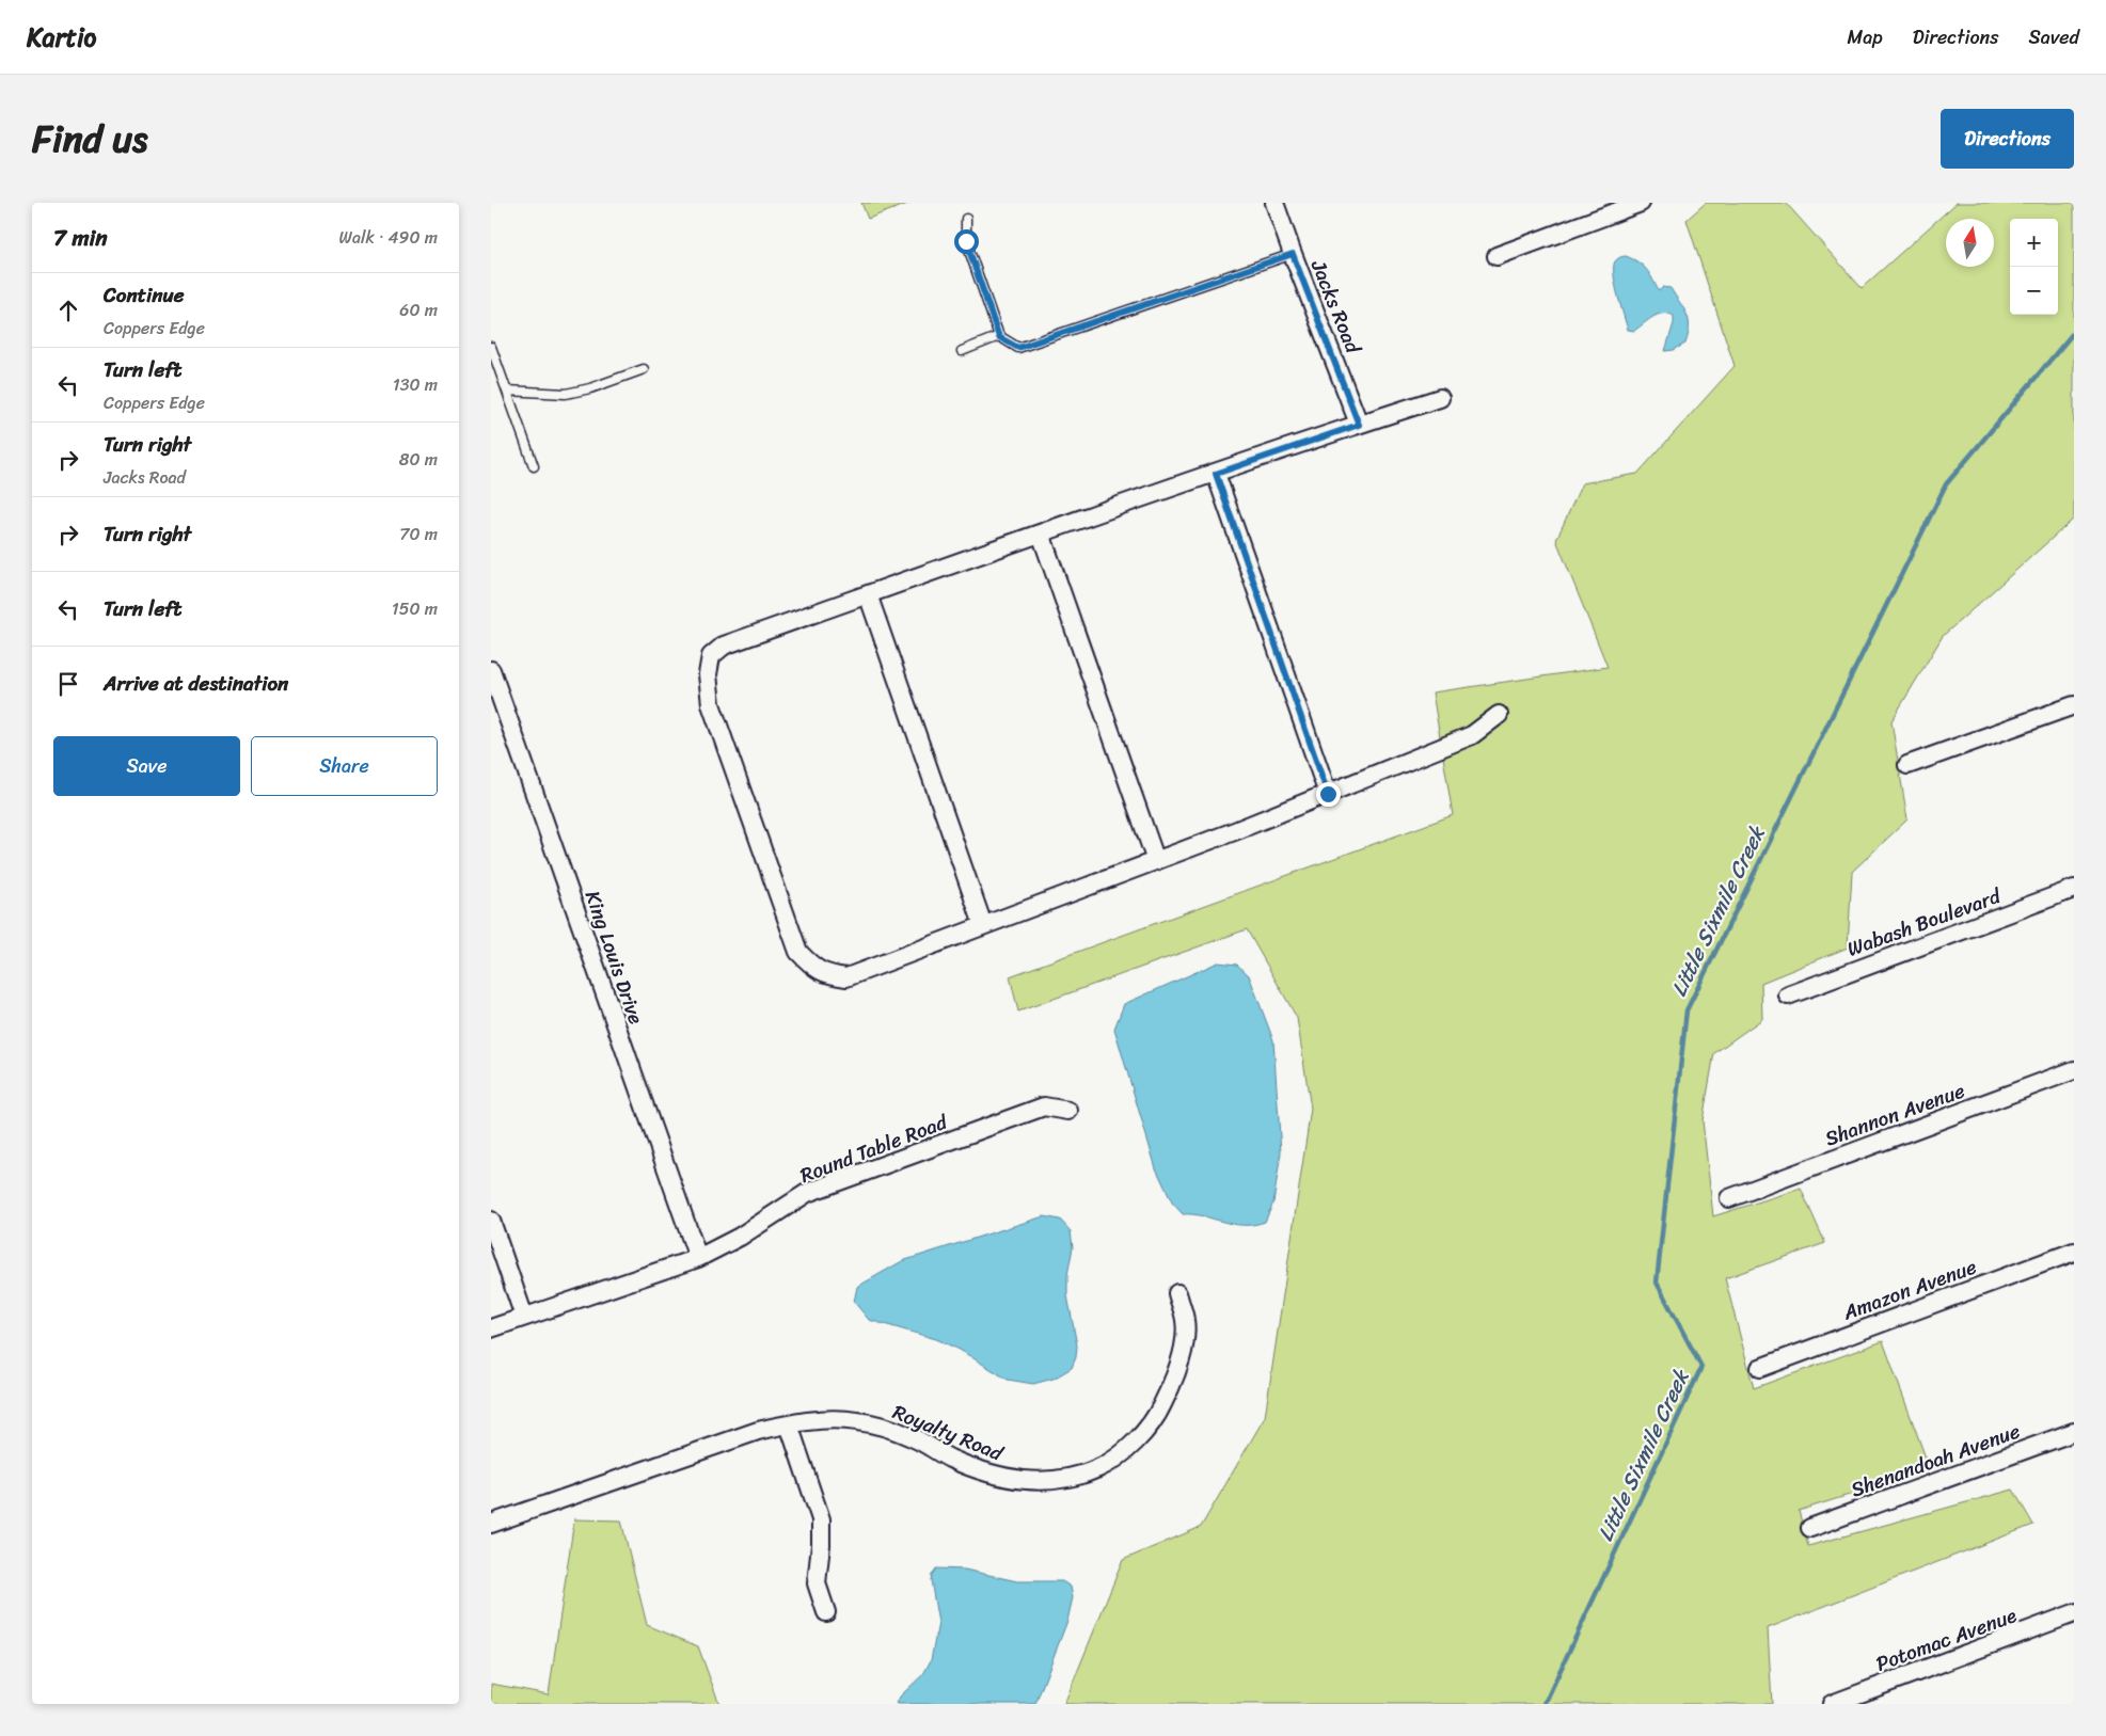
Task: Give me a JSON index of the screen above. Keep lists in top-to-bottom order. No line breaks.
{"streets":{"street":["Jacks Road","Wabash Boulevard","King Louis Drive","Shannon Avenue","Round Table Road","Amazon Avenue","Royalty Road","Shenandoah Avenue","Potomac Avenue"]},"crossings":[["King Louis Drive","Round Table Road"]],"water":["Little Sixmile Creek"],"north":"top","page":{"header":"Kartio","nav":["Map","Directions","Saved"],"title":"Find us","buttons":["Directions",["Save","Share"]],"heading":["7 min","Walk · 490 m"],"map_buttons":["+","−"],"list":[["Continue","Coppers Edge","60 m"],["Turn left","Coppers Edge","130 m"],["Turn right","Jacks Road","80 m"],["Turn right","70 m"],["Turn left","150 m"],"Arrive at destination"]}}
